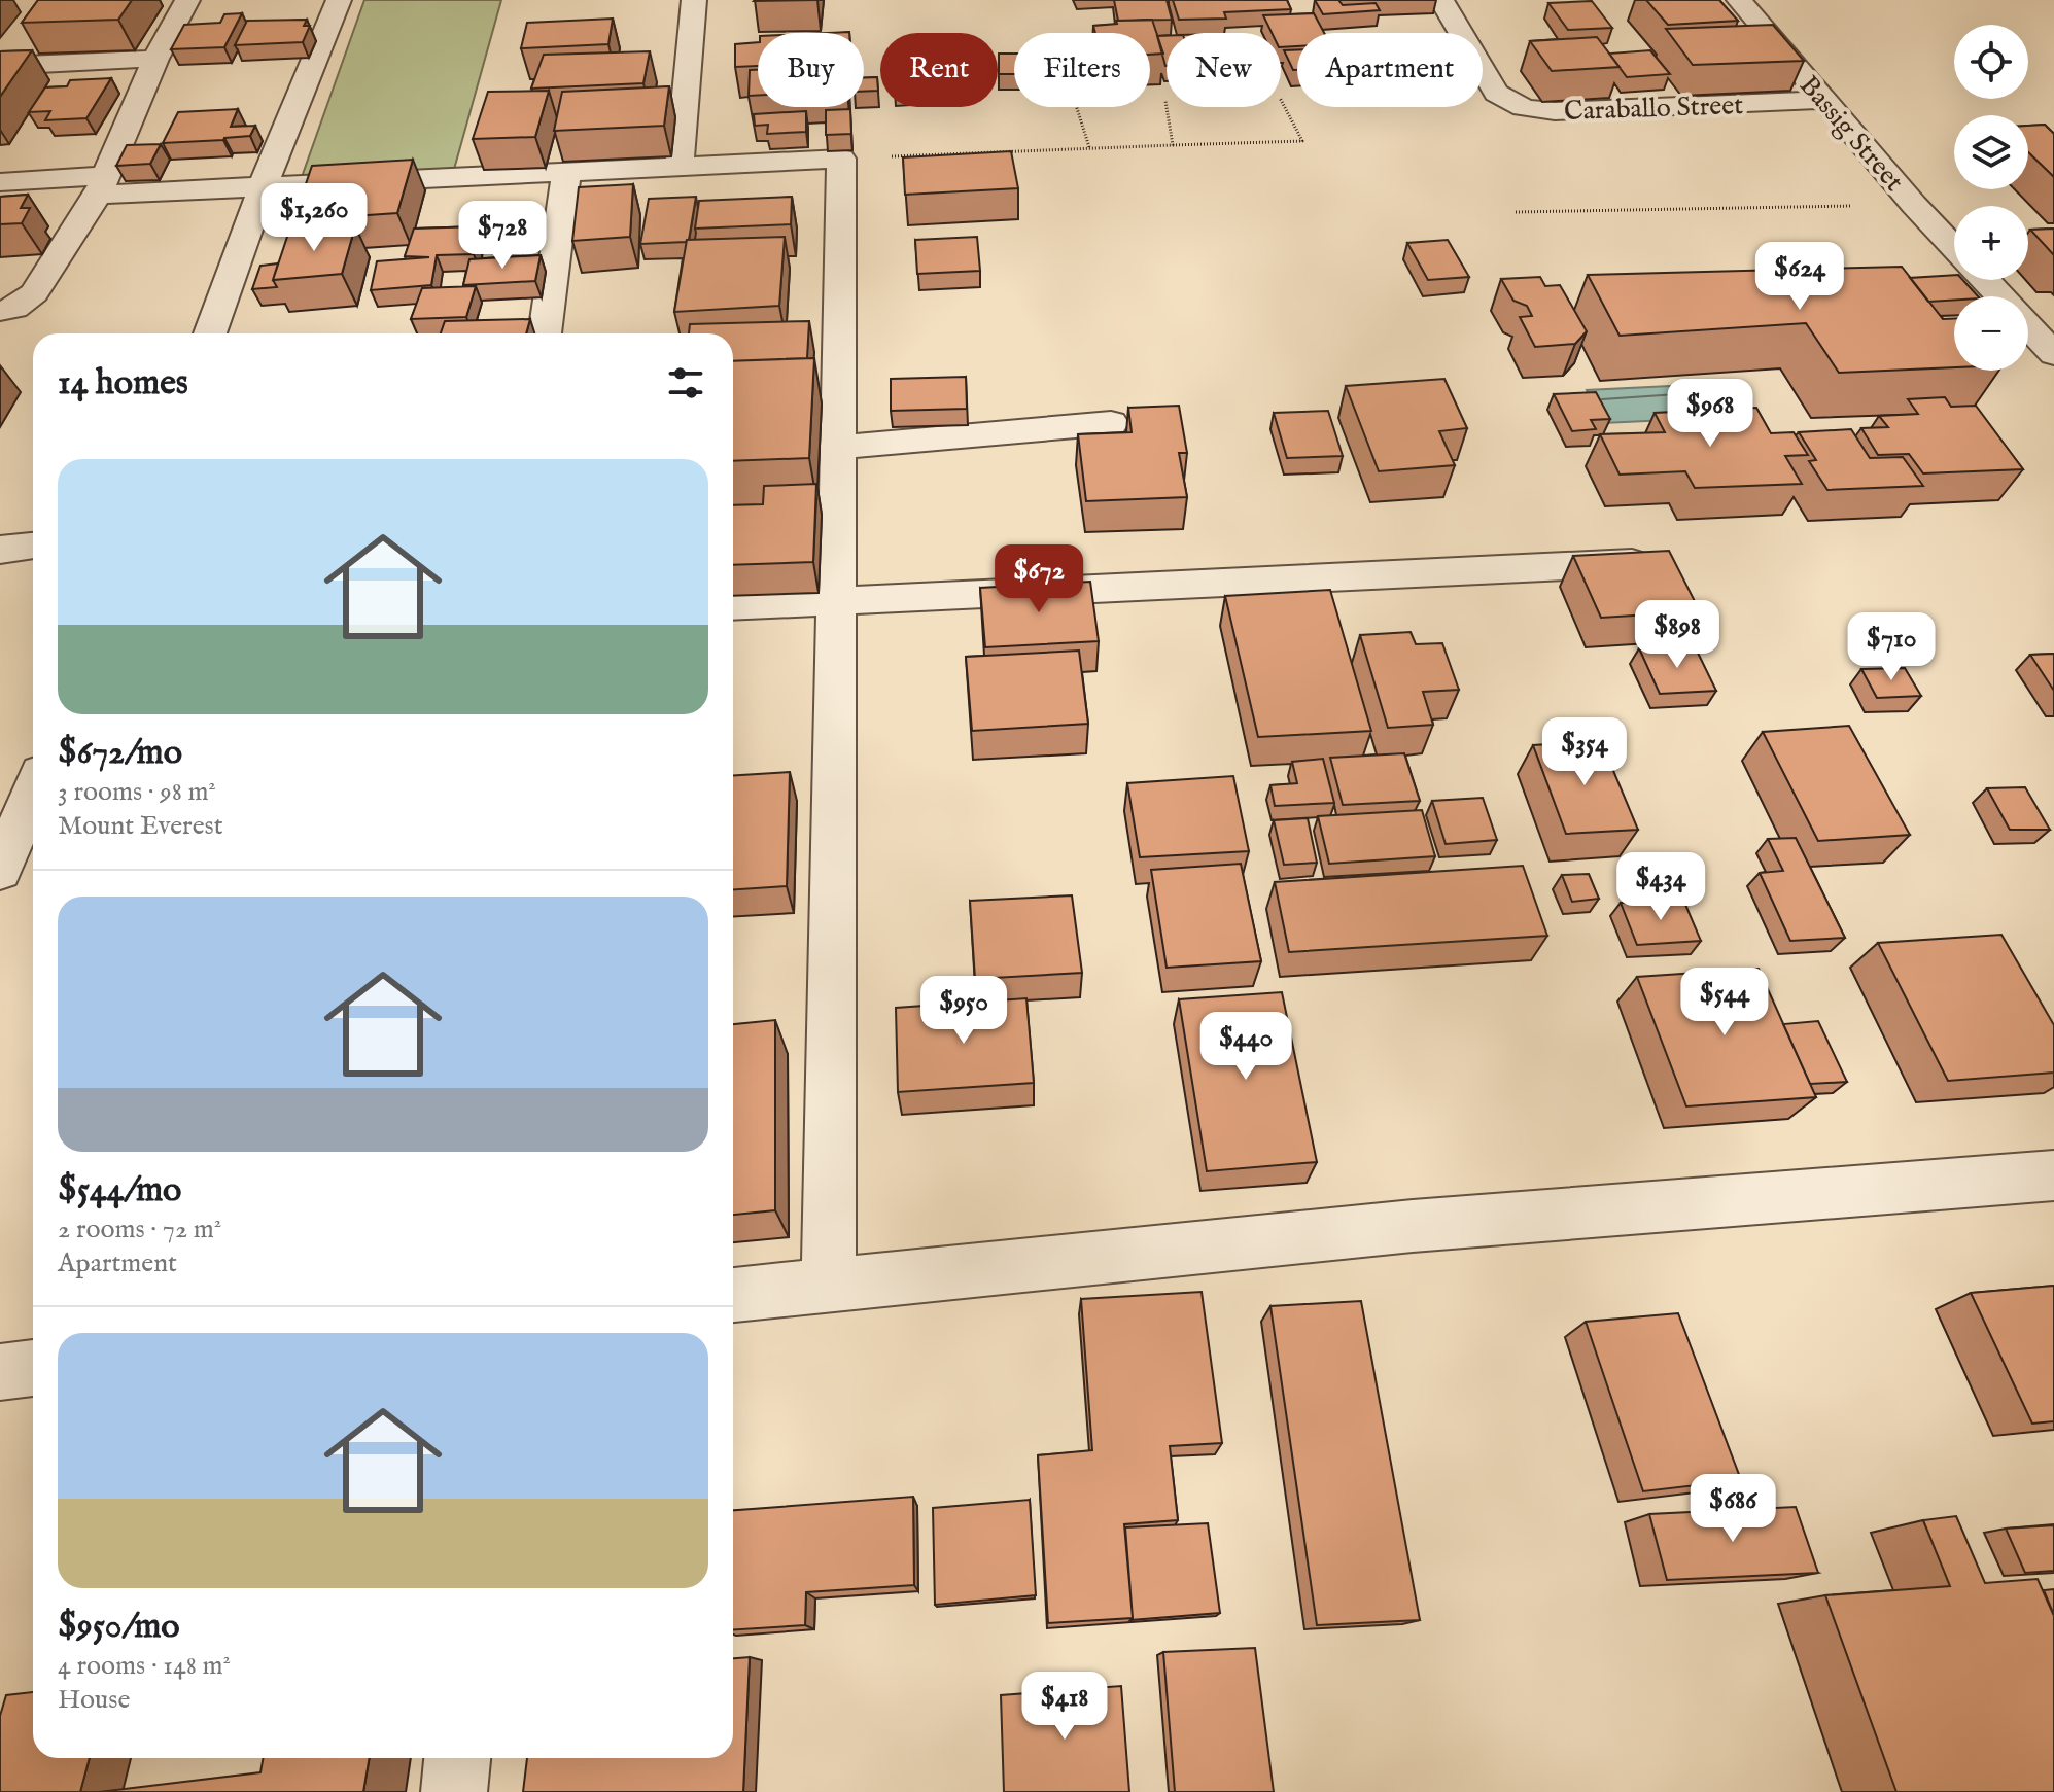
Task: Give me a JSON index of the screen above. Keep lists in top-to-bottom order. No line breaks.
{"streets":{"street":["Caraballo Street","Bassig Street"]},"crossings":[["Caraballo Street","Bassig Street"]],"page":{"map_buttons":["+","−"],"chip":["Buy","Rent","Filters","New","Apartment"],"price":["$1,260","$728","$624","$968","$672","$898","$710","$354","$434","$544","$950","$440","$686","$418"],"heading":"14 homes","list":[{"name":"$672/mo","note":"3 rooms · 98 m² · Mount Everest"},{"name":"$544/mo","note":"2 rooms · 72 m² · Apartment"},{"name":"$950/mo","note":"4 rooms · 148 m² · House"}]}}
